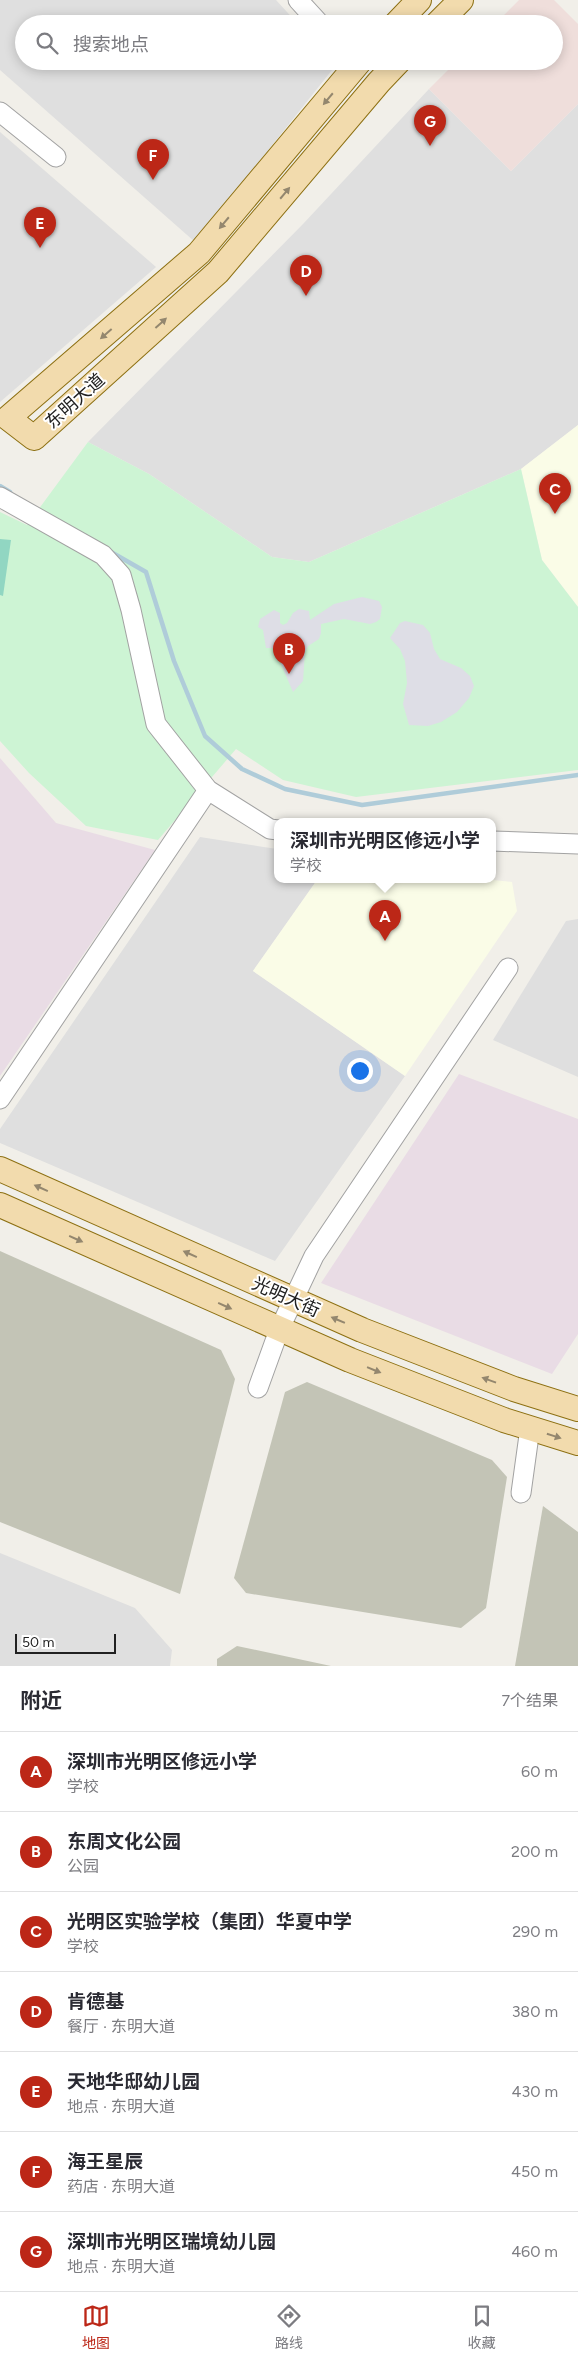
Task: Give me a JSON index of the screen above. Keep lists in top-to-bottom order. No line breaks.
{"streets":{"main road":["东明大道","光明大街"]},"scale_bar":"50 m","page":{"search":"搜索地点","pins":["G","F","E","D","C","B","A"],"popup":["深圳市光明区修远小学","学校"],"scale":"50 m","heading":["附近","7个结果"],"list":[{"mark":"A","name":"深圳市光明区修远小学","note":"学校","value":"60 m"},{"mark":"B","name":"东周文化公园","note":"公园","value":"200 m"},{"mark":"C","name":"光明区实验学校（集团）华夏中学","note":"学校","value":"290 m"},{"mark":"D","name":"肯德基","note":"餐厅 · 东明大道","value":"380 m"},{"mark":"E","name":"天地华邸幼儿园","note":"地点 · 东明大道","value":"430 m"},{"mark":"F","name":"海王星辰","note":"药店 · 东明大道","value":"450 m"},{"mark":"G","name":"深圳市光明区瑞境幼儿园","note":"地点 · 东明大道","value":"460 m"}],"nav":["地图","路线","收藏"]}}
